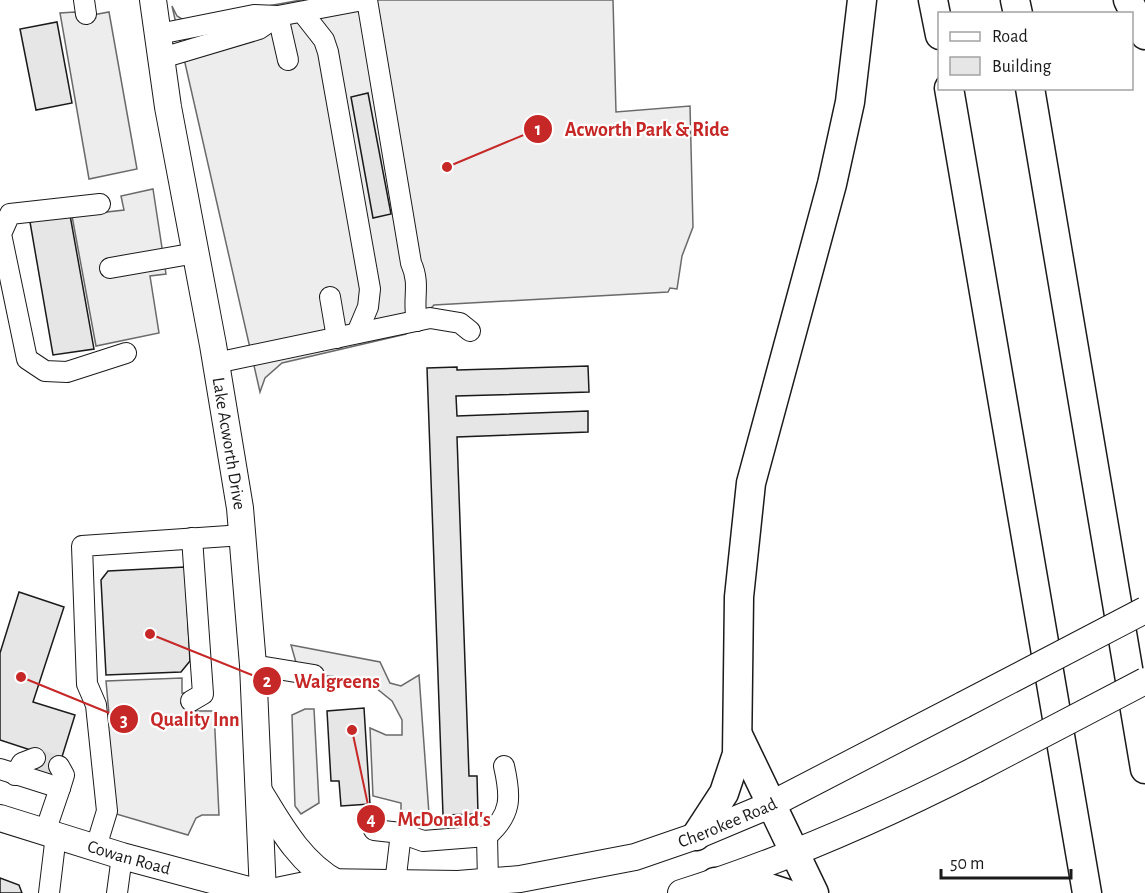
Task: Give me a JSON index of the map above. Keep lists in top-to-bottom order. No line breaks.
{"streets":{"main road":["Lake Acworth Drive","Cherokee Road","Cowan Road"]},"crossings":[["Lake Acworth Drive","Cherokee Road"],["Lake Acworth Drive","Cowan Road"],["Cherokee Road","Cowan Road"]],"places":["Acworth Park & Ride","Walgreens","Quality Inn","McDonald's"],"legend":["Road","Building"],"scale_bar":"50 m"}
